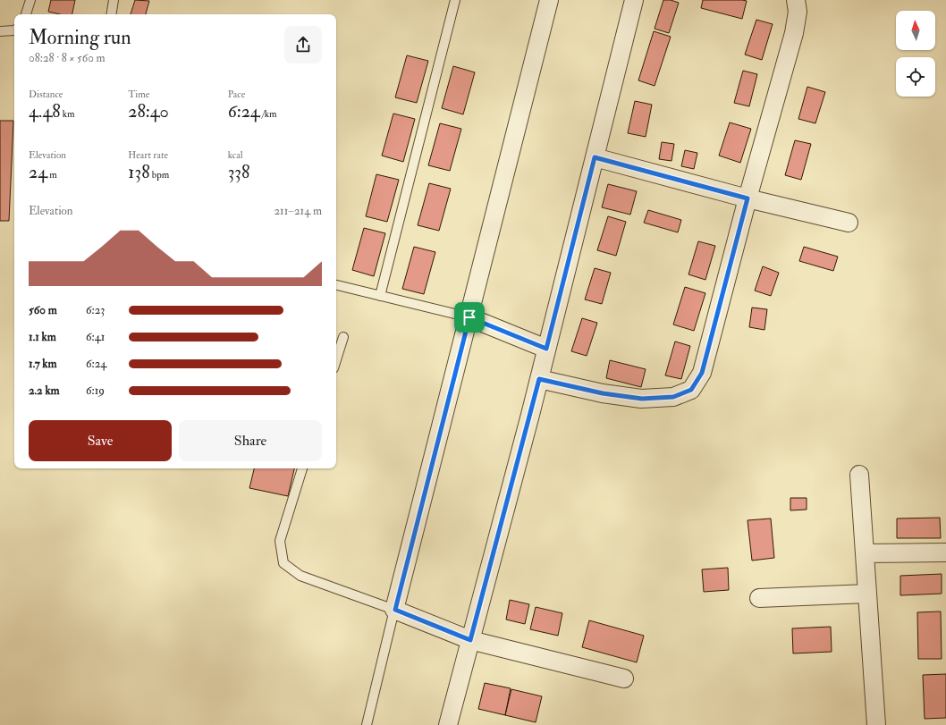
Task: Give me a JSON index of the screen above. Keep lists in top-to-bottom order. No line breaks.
{"north":"top","page":{"heading":["Morning run","08:28 · 8 × 560 m"],"stats":[["Distance","4.48 km"],["Time","28:40"],["Pace","6:24 /km"],["Elevation","24 m"],["Heart rate","138 bpm"],["kcal","338"]],"chart":["Elevation","211–214 m"],"list":[{"name":"560 m","note":"6:23"},{"name":"1.1 km","note":"6:41"},{"name":"1.7 km","note":"6:24"},{"name":"2.2 km","note":"6:19"}],"buttons":["Save","Share"]}}
